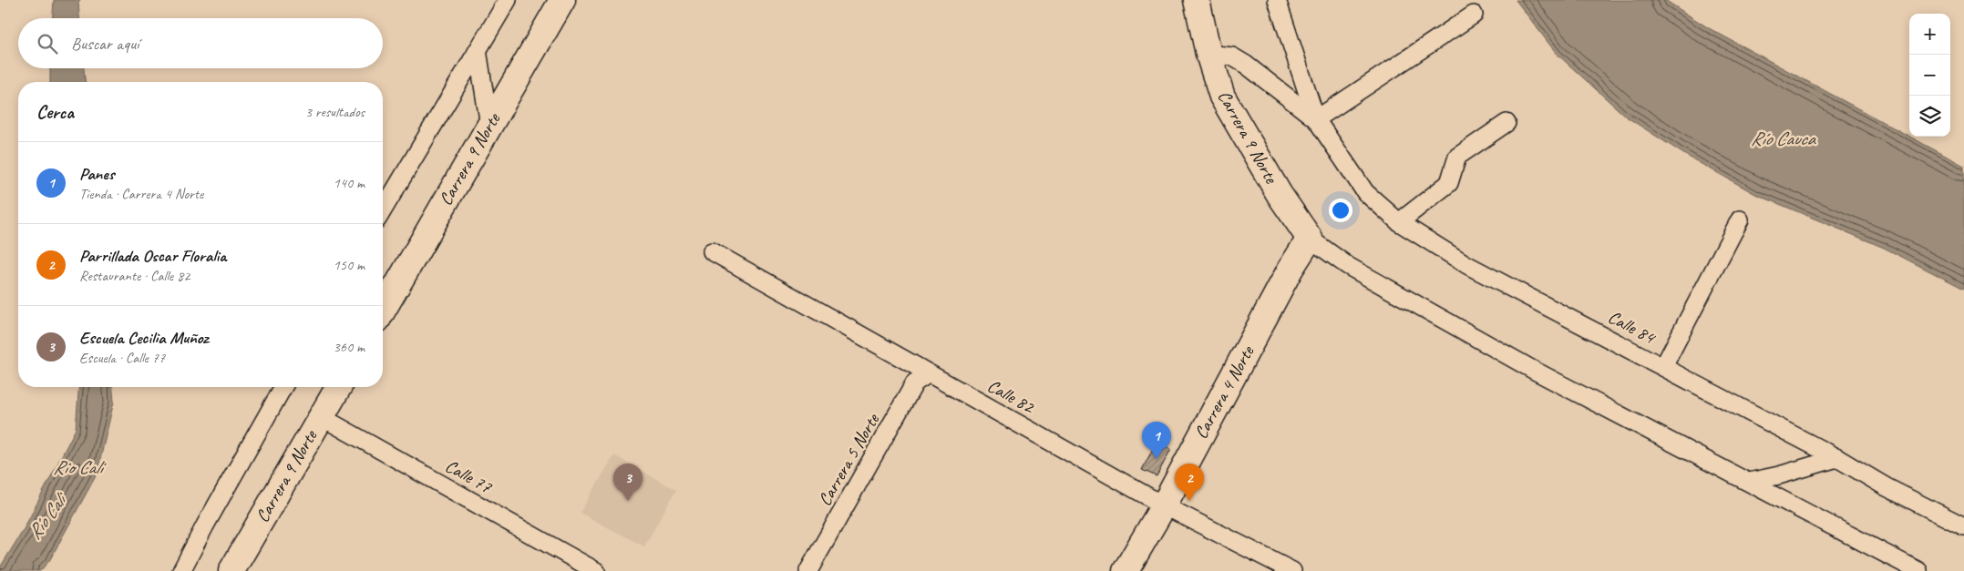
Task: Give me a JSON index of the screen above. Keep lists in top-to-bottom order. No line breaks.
{"streets":{"street":["Carrera 9 Norte","Calle 84","Carrera 4 Norte","Calle 82","Carrera 5 Norte","Calle 77"]},"crossings":[["Carrera 9 Norte","Carrera 4 Norte"],["Carrera 9 Norte","Calle 77"],["Carrera 4 Norte","Calle 82"],["Calle 82","Carrera 5 Norte"]],"water":["Río Cauca","Rio Cali","Río Cali"],"page":{"map_buttons":["+","−"],"search":"Buscar aquí","heading":["Cerca","3 resultados"],"list":[{"mark":"1","name":"Panes","note":"Tienda · Carrera 4 Norte","value":"140 m"},{"mark":"2","name":"Parrillada Oscar Floralia","note":"Restaurante · Calle 82","value":"150 m"},{"mark":"3","name":"Escuela Cecilia Muñoz","note":"Escuela · Calle 77","value":"360 m"}],"pins":["1","2","3"]}}
